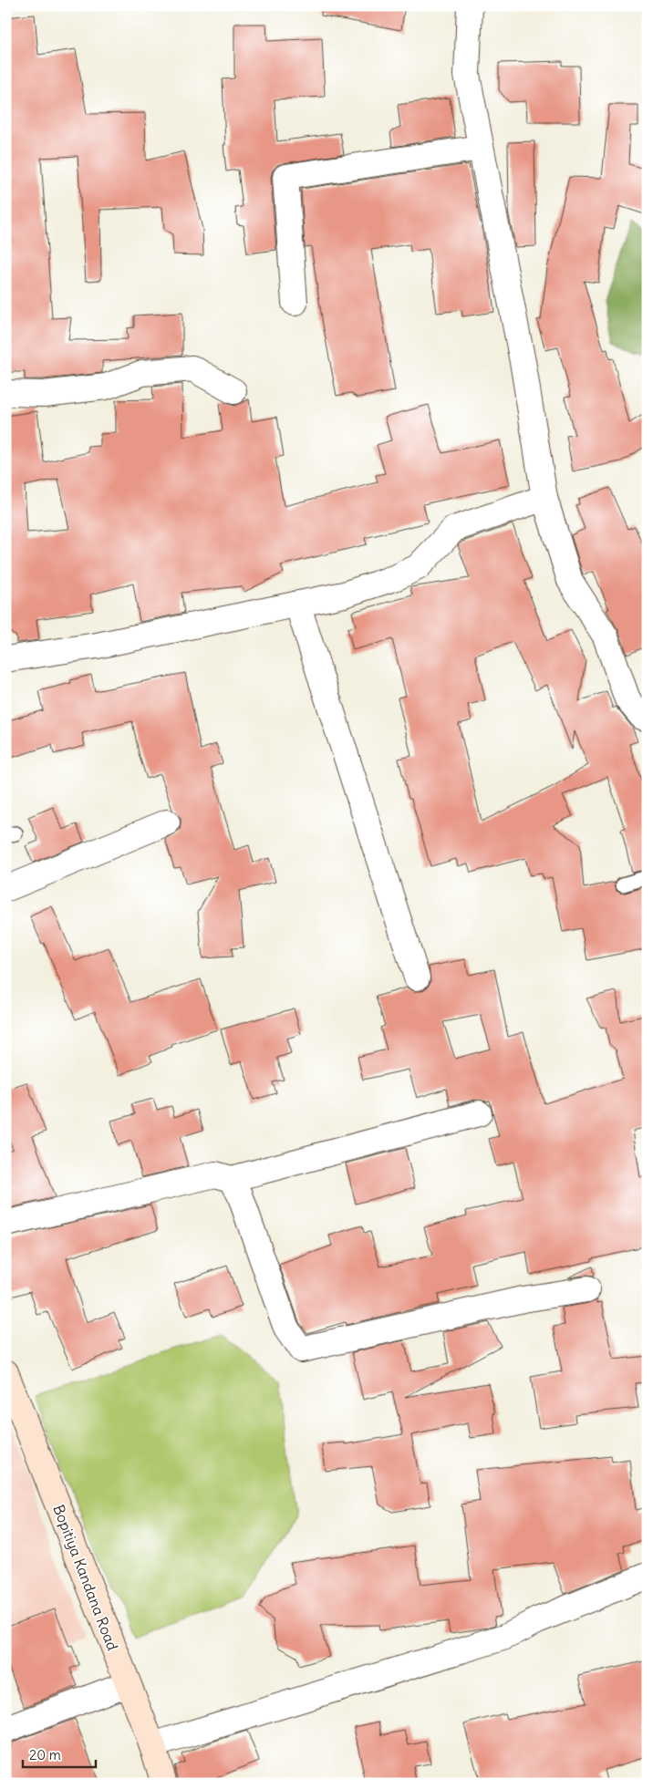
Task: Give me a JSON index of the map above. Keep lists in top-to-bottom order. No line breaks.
{"streets":{"main road":["Bopitiya Kandana Road"]},"scale_bar":"20 m"}
